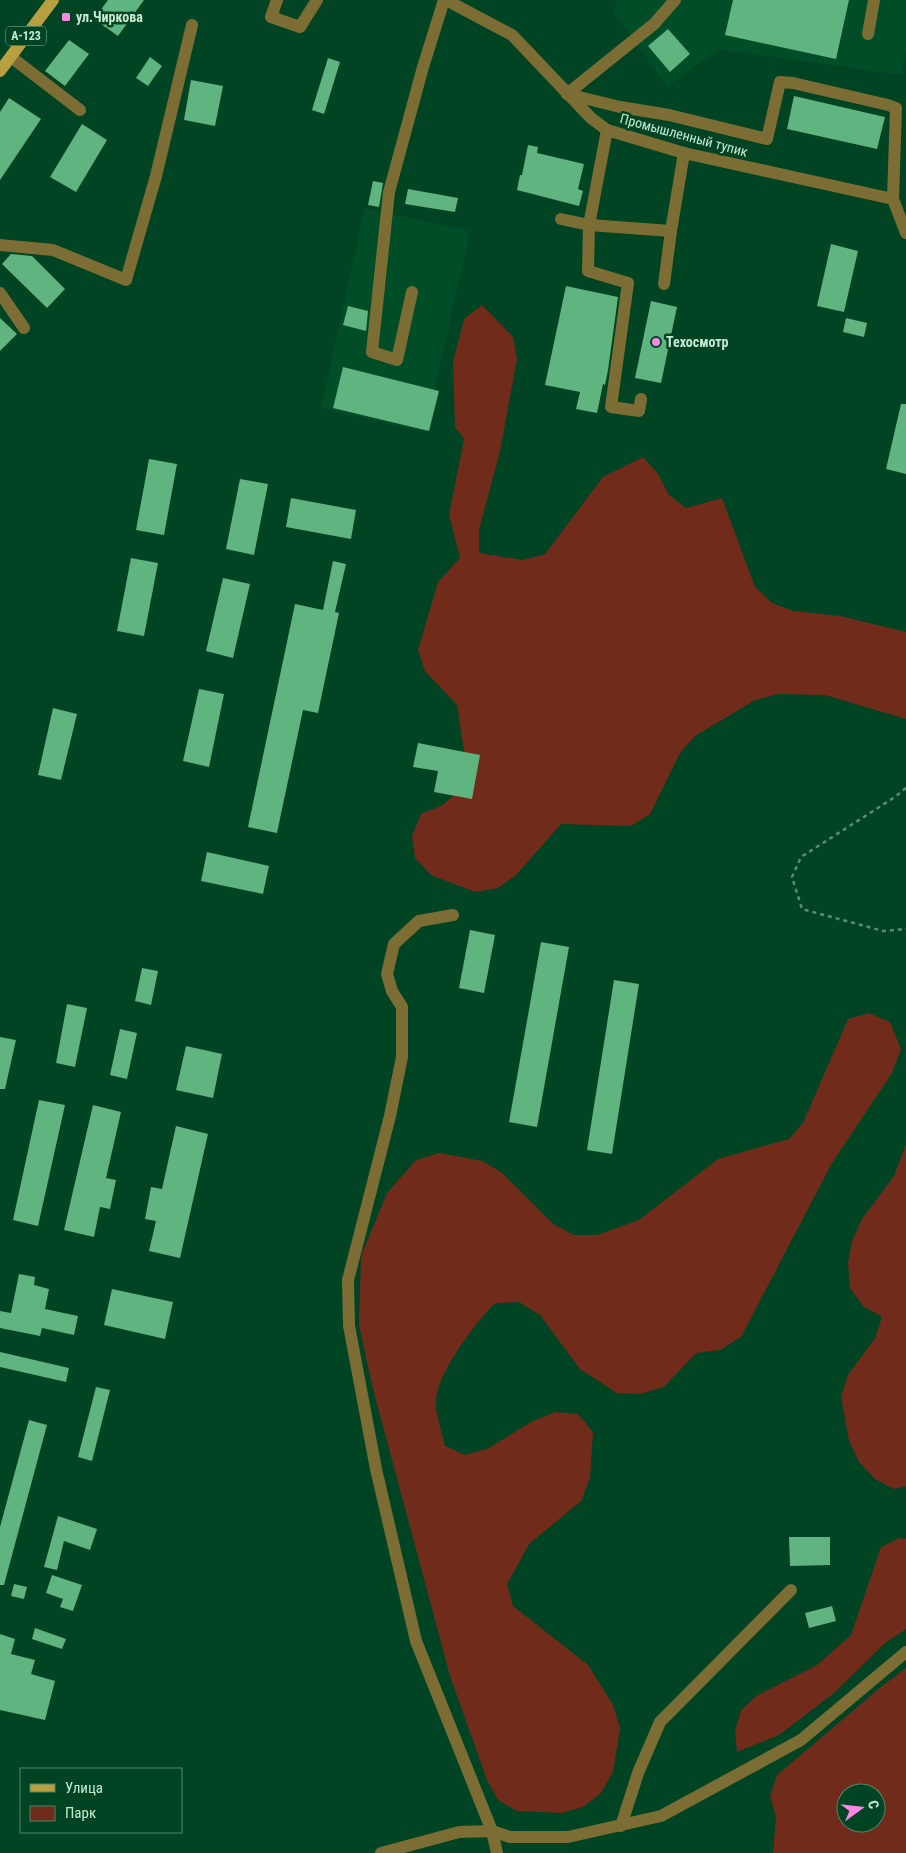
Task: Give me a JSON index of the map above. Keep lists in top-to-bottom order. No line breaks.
{"streets":{"main road":["А-123"],"street":["Промышленный тупик"]},"places":{"transit":["ул.Чиркова"],"other":["Техосмотр"]},"legend":["Улица","Парк"],"north":"right"}
